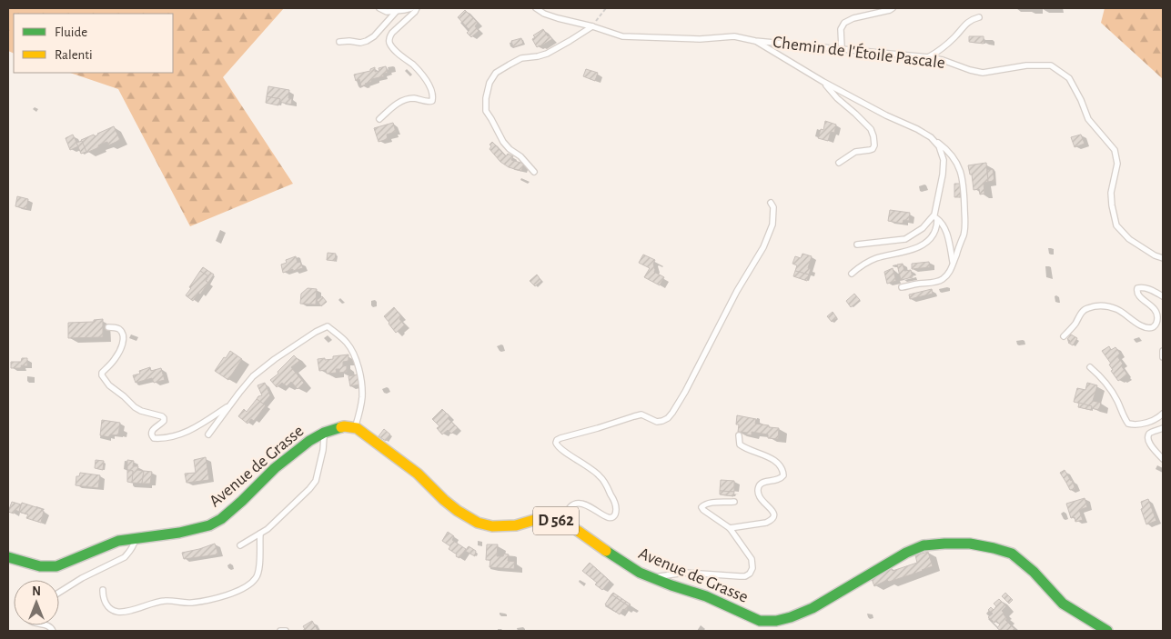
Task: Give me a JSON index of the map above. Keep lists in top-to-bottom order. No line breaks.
{"streets":{"main road":["Avenue de Grasse","D 562"],"lane":["Chemin de l'Étoile Pascale"]},"legend":["Fluide","Ralenti"],"north":"top"}
